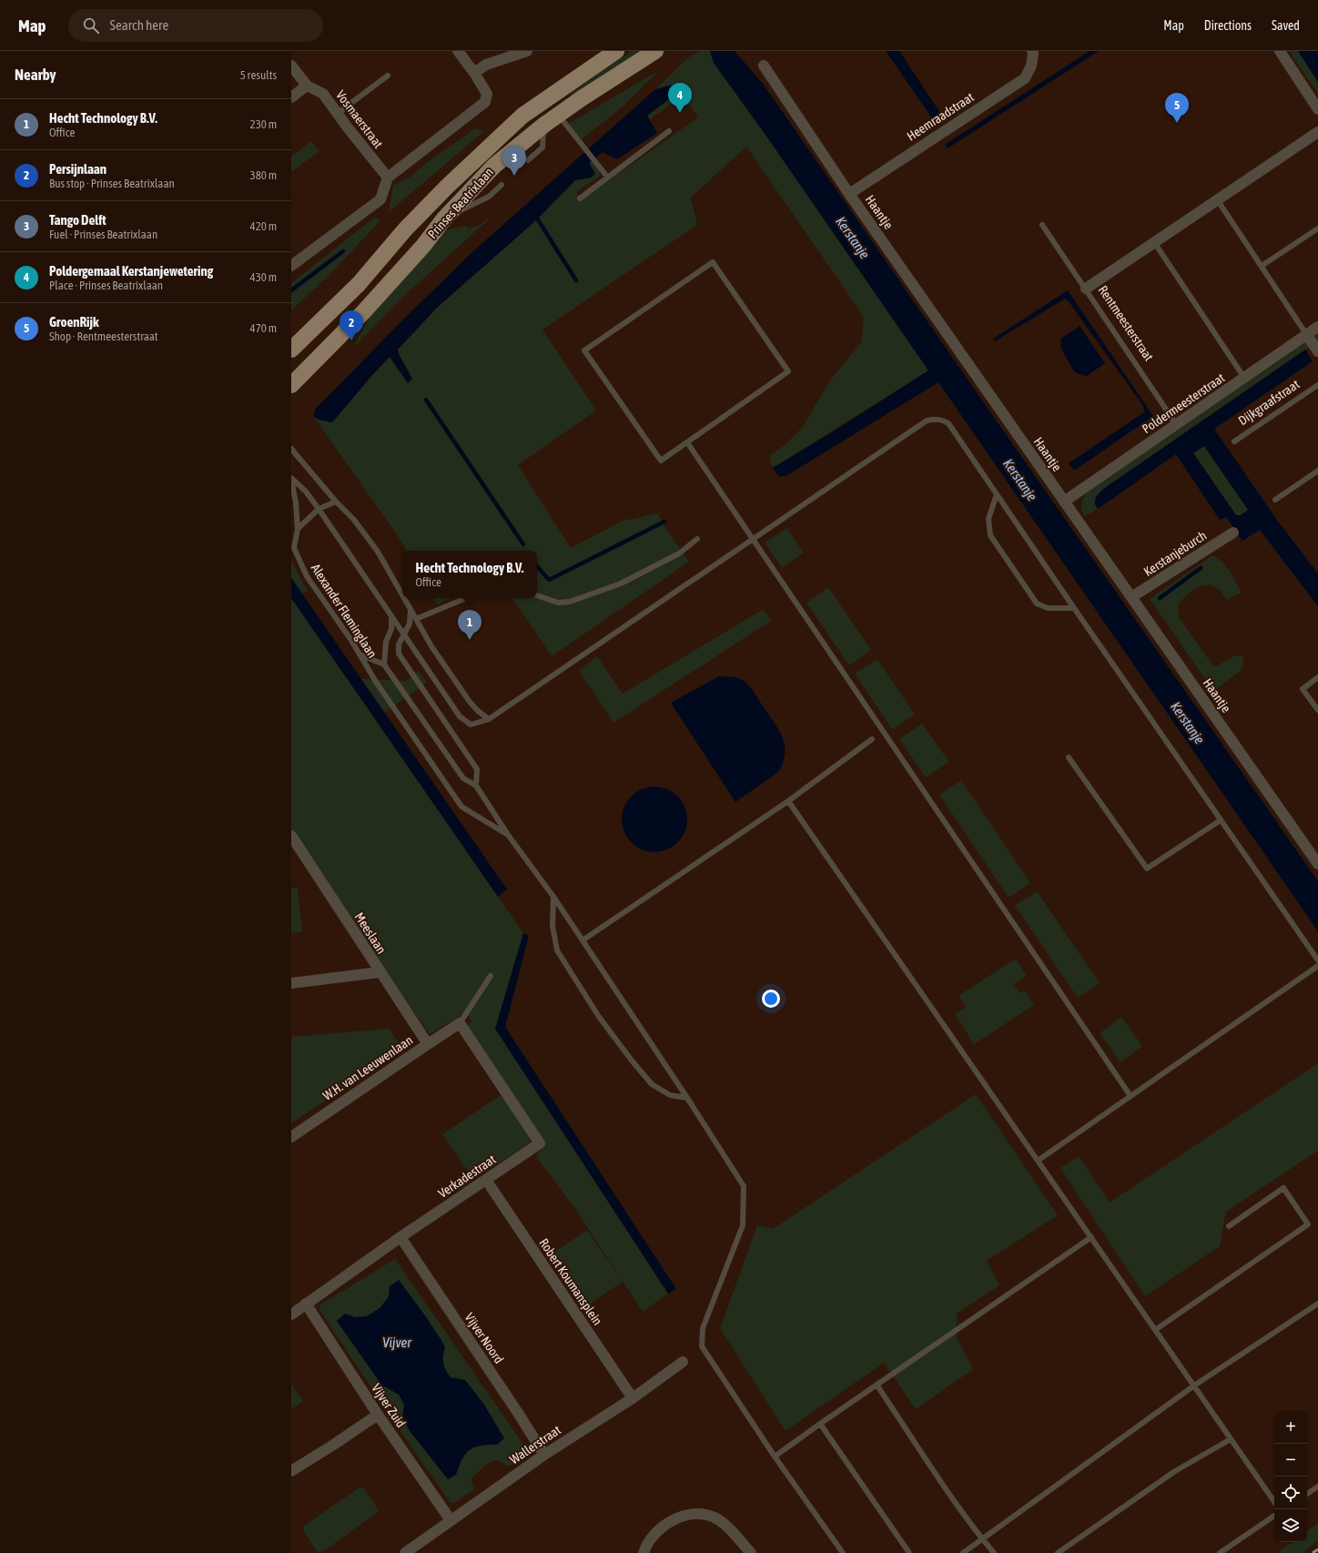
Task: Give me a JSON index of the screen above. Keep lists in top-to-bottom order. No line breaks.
{"streets":{"main road":["Prinses Beatrixlaan"],"street":["Heemraadstraat","Vosmaerstraat","Haantje","Rentmeesterstraat","Poldermeesterstraat","Kerstanjeburch","Meeslaan","W.H. van Leeuwenlaan","Verkadestraat","Robert Koumansplein","Vijver Noord","Vijver Zuid","Wallerstraat"],"lane":["Dijkgraafstraat","Alexander Fleminglaan"]},"crossings":[["Heemraadstraat","Haantje"],["Haantje","Poldermeesterstraat"],["Haantje","Kerstanjeburch"],["Rentmeesterstraat","Poldermeesterstraat"],["Meeslaan","W.H. van Leeuwenlaan"],["W.H. van Leeuwenlaan","Verkadestraat"],["Verkadestraat","Robert Koumansplein"],["Verkadestraat","Vijver Noord"],["Verkadestraat","Vijver Zuid"],["Robert Koumansplein","Wallerstraat"],["Vijver Noord","Wallerstraat"],["Vijver Zuid","Wallerstraat"]],"water":["Kerstanje","Vijver"],"page":{"header":"Map","search":"Search here","nav":["Map","Directions","Saved"],"heading":["Nearby","5 results"],"pins":["4","5","3","2","1"],"list":[{"mark":"1","name":"Hecht Technology B.V.","note":"Office","value":"230 m"},{"mark":"2","name":"Persijnlaan","note":"Bus stop · Prinses Beatrixlaan","value":"380 m"},{"mark":"3","name":"Tango Delft","note":"Fuel · Prinses Beatrixlaan","value":"420 m"},{"mark":"4","name":"Poldergemaal Kerstanjewetering","note":"Place · Prinses Beatrixlaan","value":"430 m"},{"mark":"5","name":"GroenRijk","note":"Shop · Rentmeesterstraat","value":"470 m"}],"popup":["Hecht Technology B.V.","Office"],"map_buttons":["+","−"]}}
